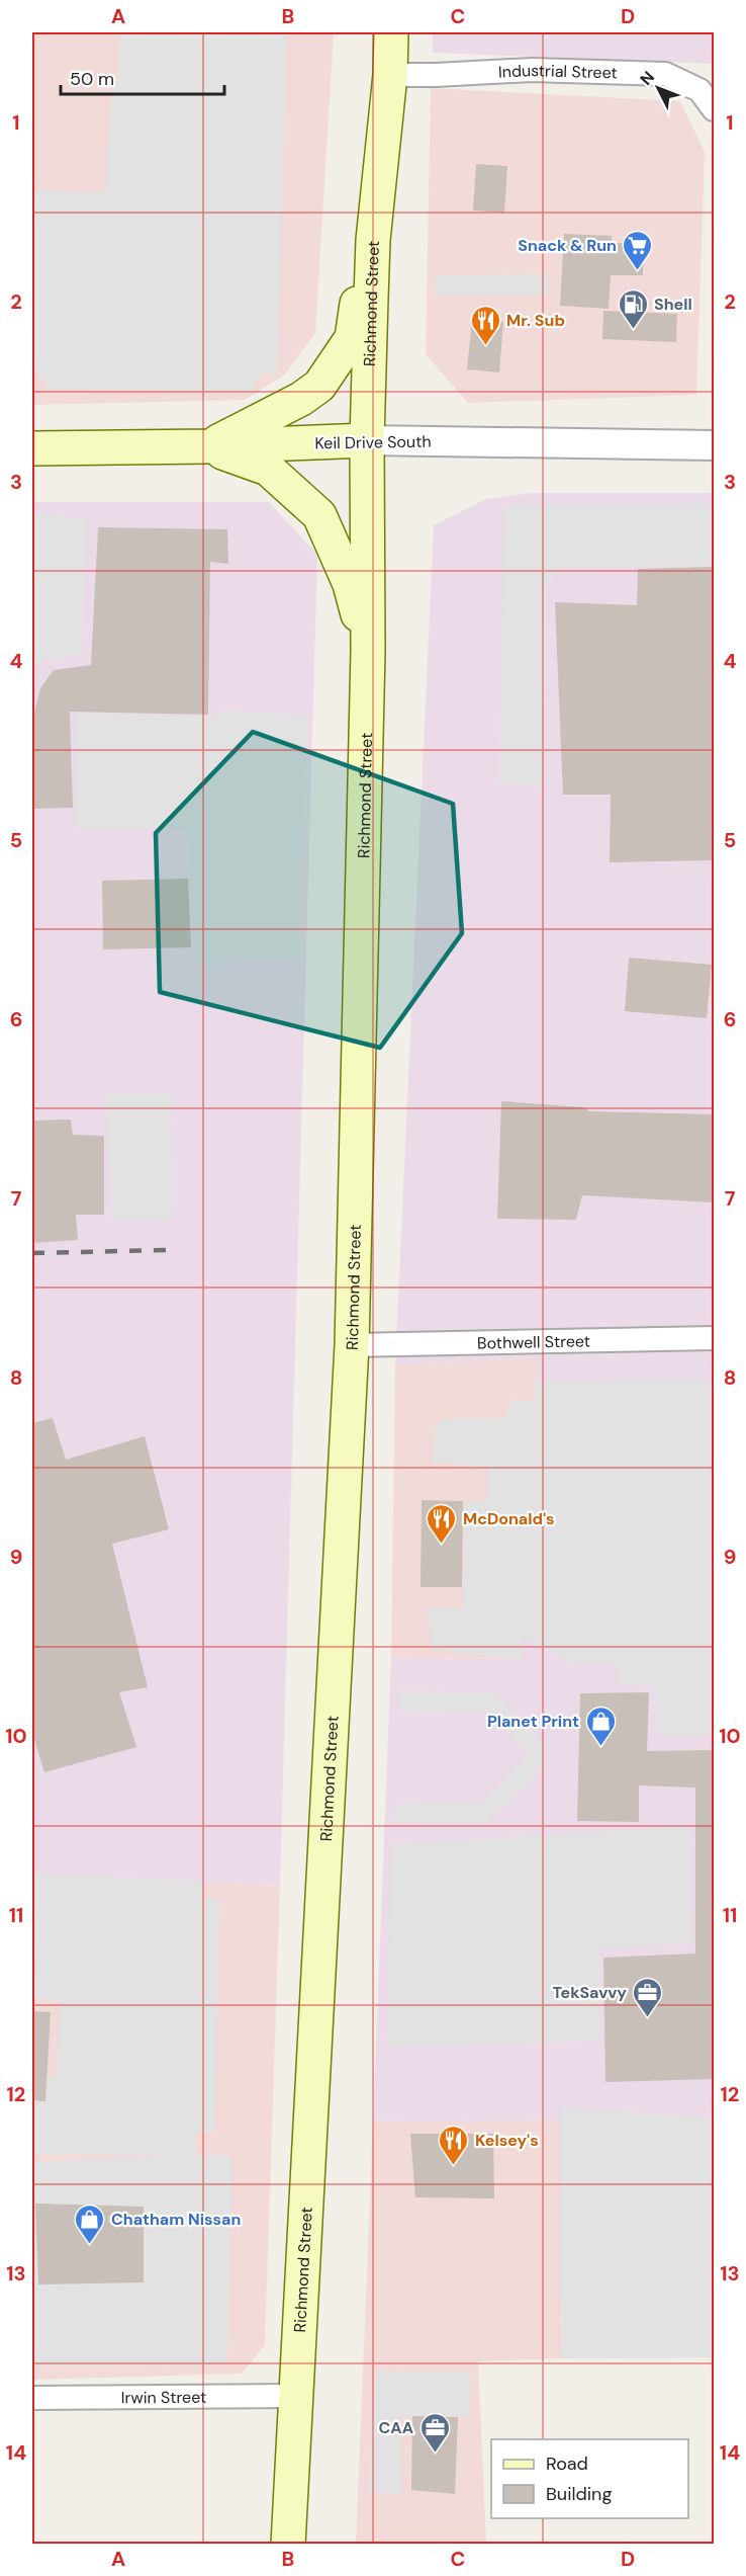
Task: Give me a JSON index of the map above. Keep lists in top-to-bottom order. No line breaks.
{"streets":{"main road":["Richmond Street","Keil Drive South"],"street":["Industrial Street","Bothwell Street","Irwin Street"]},"crossings":[["Industrial Street","Richmond Street"],["Richmond Street","Keil Drive South"],["Richmond Street","Bothwell Street"],["Richmond Street","Irwin Street"]],"places":{"supermarket":["Snack & Run"],"fuel station":["Shell"],"restaurant":["Mr. Sub","McDonald's","Kelsey's"],"shop":["Planet Print","Chatham Nissan"],"office":["TekSavvy","CAA"]},"legend":["Road","Building"],"scale_bar":"50 m","north":"top left","grid":{"columns":["A","B","C","D"],"rows":["1","2","3","4","5","6","7","8","9","10","11","12","13","14"]}}
